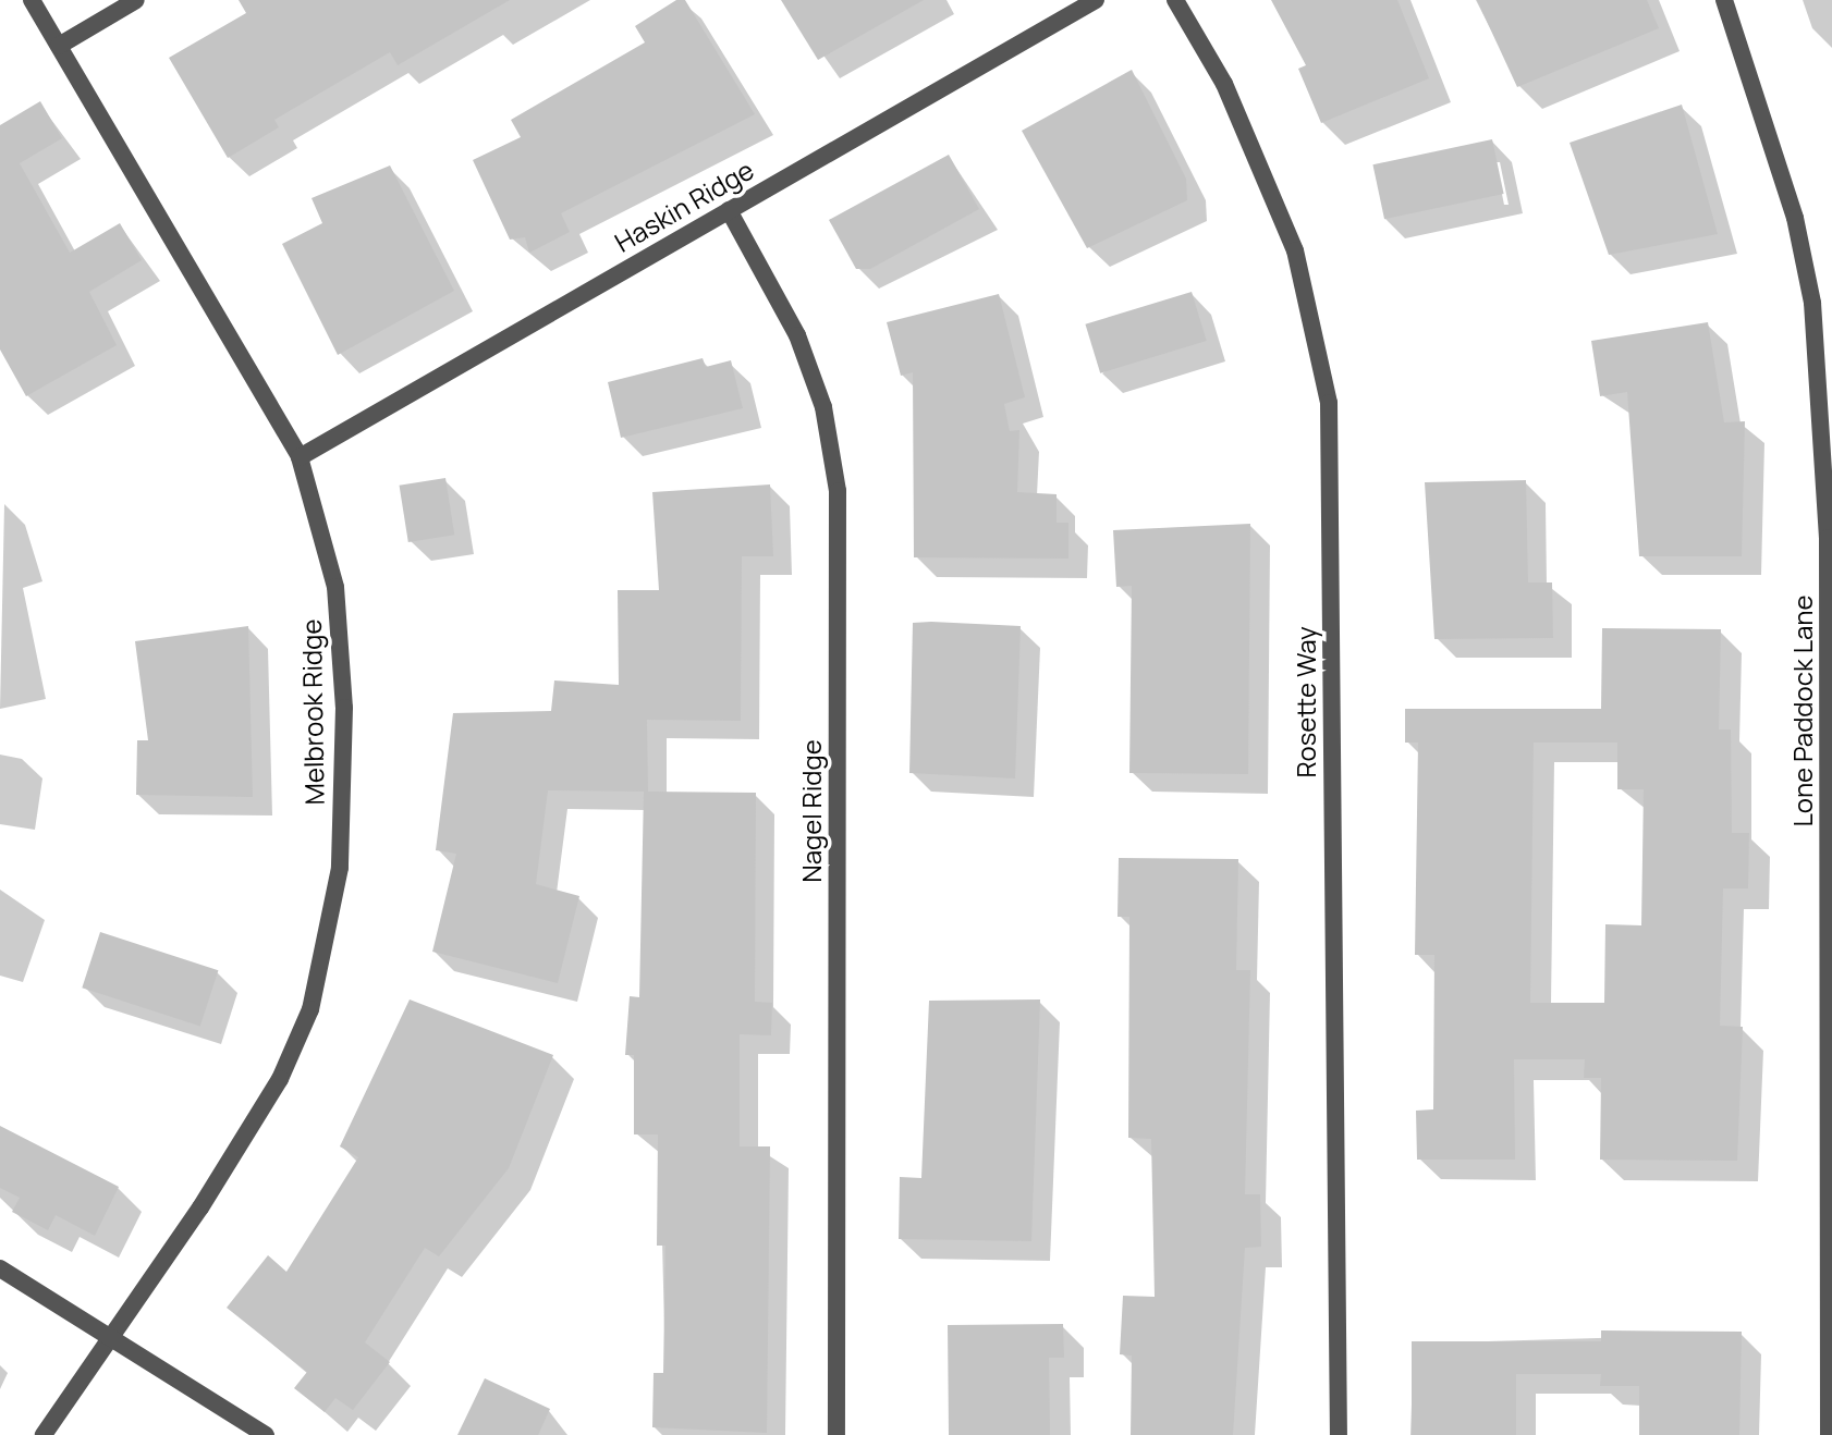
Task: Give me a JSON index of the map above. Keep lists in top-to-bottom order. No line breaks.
{"streets":{"street":["Haskin Ridge","Rosette Way","Lone Paddock Lane","Melbrook Ridge","Nagel Ridge"]},"crossings":[["Haskin Ridge","Melbrook Ridge"],["Haskin Ridge","Nagel Ridge"]]}
